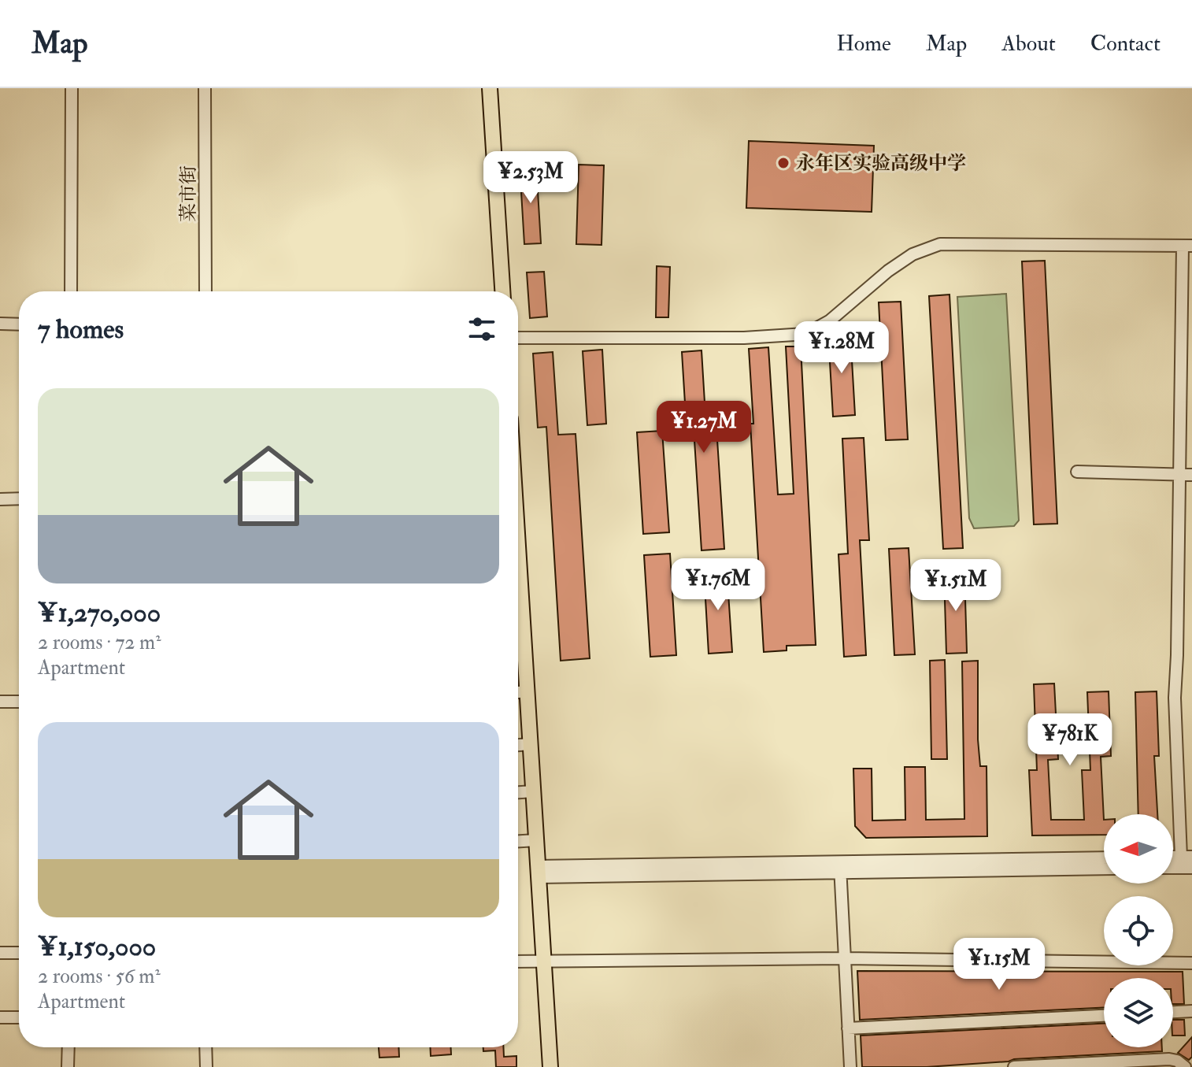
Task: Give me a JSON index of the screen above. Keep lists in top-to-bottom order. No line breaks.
{"streets":{"street":["菜市街"]},"places":["永年区实验高级中学"],"north":"left","page":{"header":"Map","nav":["Home","Map","About","Contact"],"price":["¥2.53M","¥1.28M","¥1.27M","¥1.76M","¥1.51M","¥781K","¥1.15M"],"heading":"7 homes","list":[{"name":"¥1,270,000","note":"2 rooms · 72 m² · Apartment"},{"name":"¥1,150,000","note":"2 rooms · 56 m² · Apartment"}]}}
